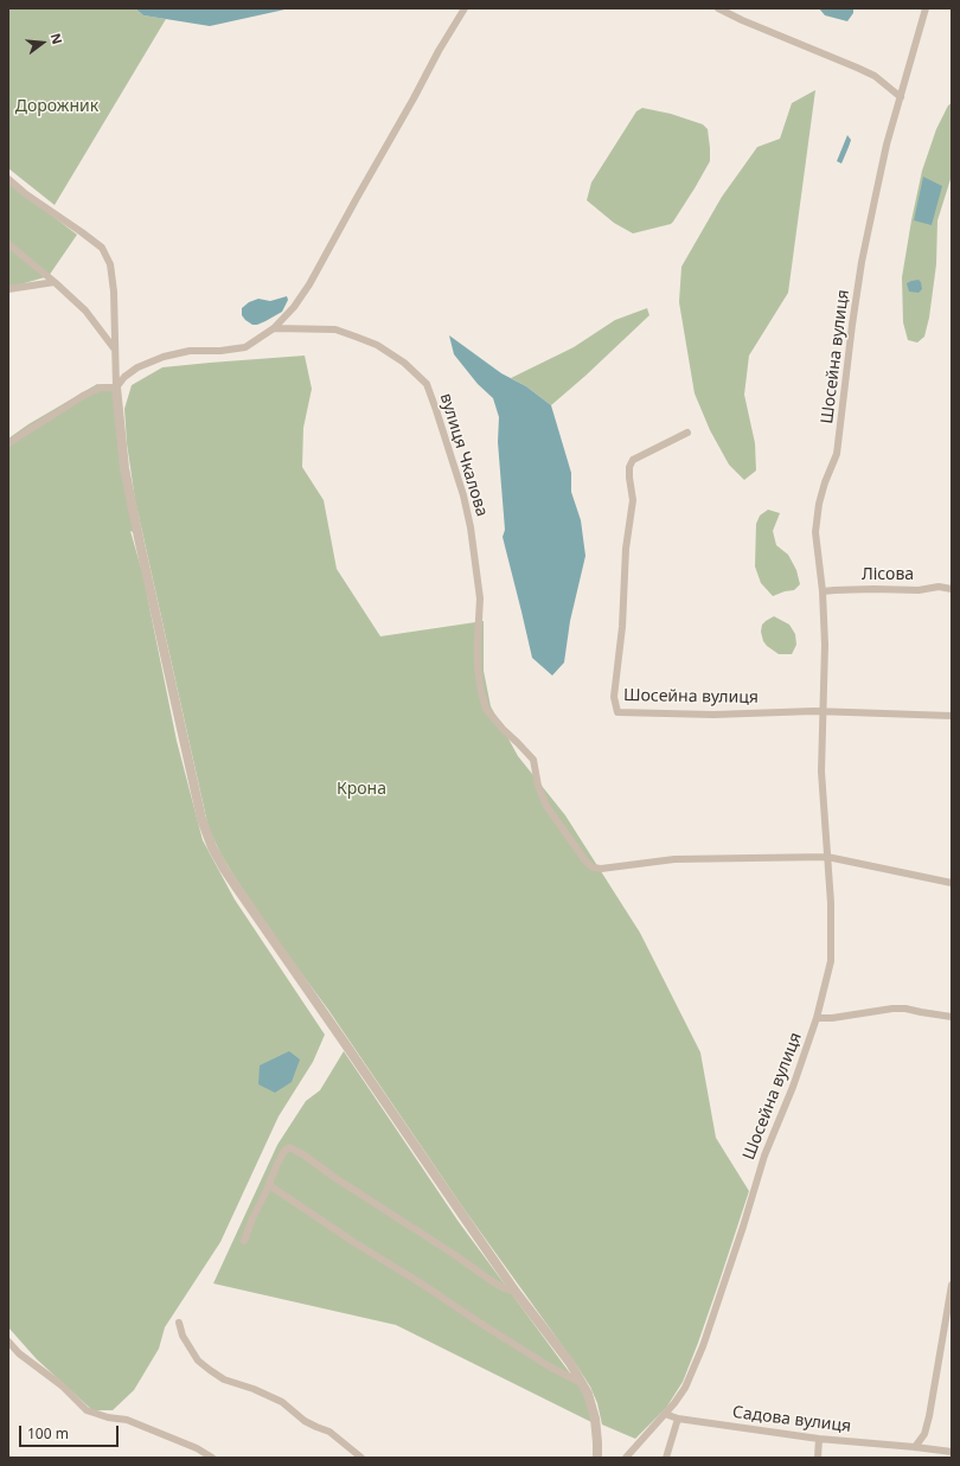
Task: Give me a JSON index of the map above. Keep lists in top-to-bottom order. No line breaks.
{"streets":{"street":["Шосейна вулиця","вулиця Чкалова","Лісова","Садова вулиця"]},"crossings":[["Шосейна вулиця","вулиця Чкалова"],["Шосейна вулиця","Лісова"],["Шосейна вулиця","Садова вулиця"]],"parks":["Дорожник","Крона"],"scale_bar":"100 m","north":"right"}
